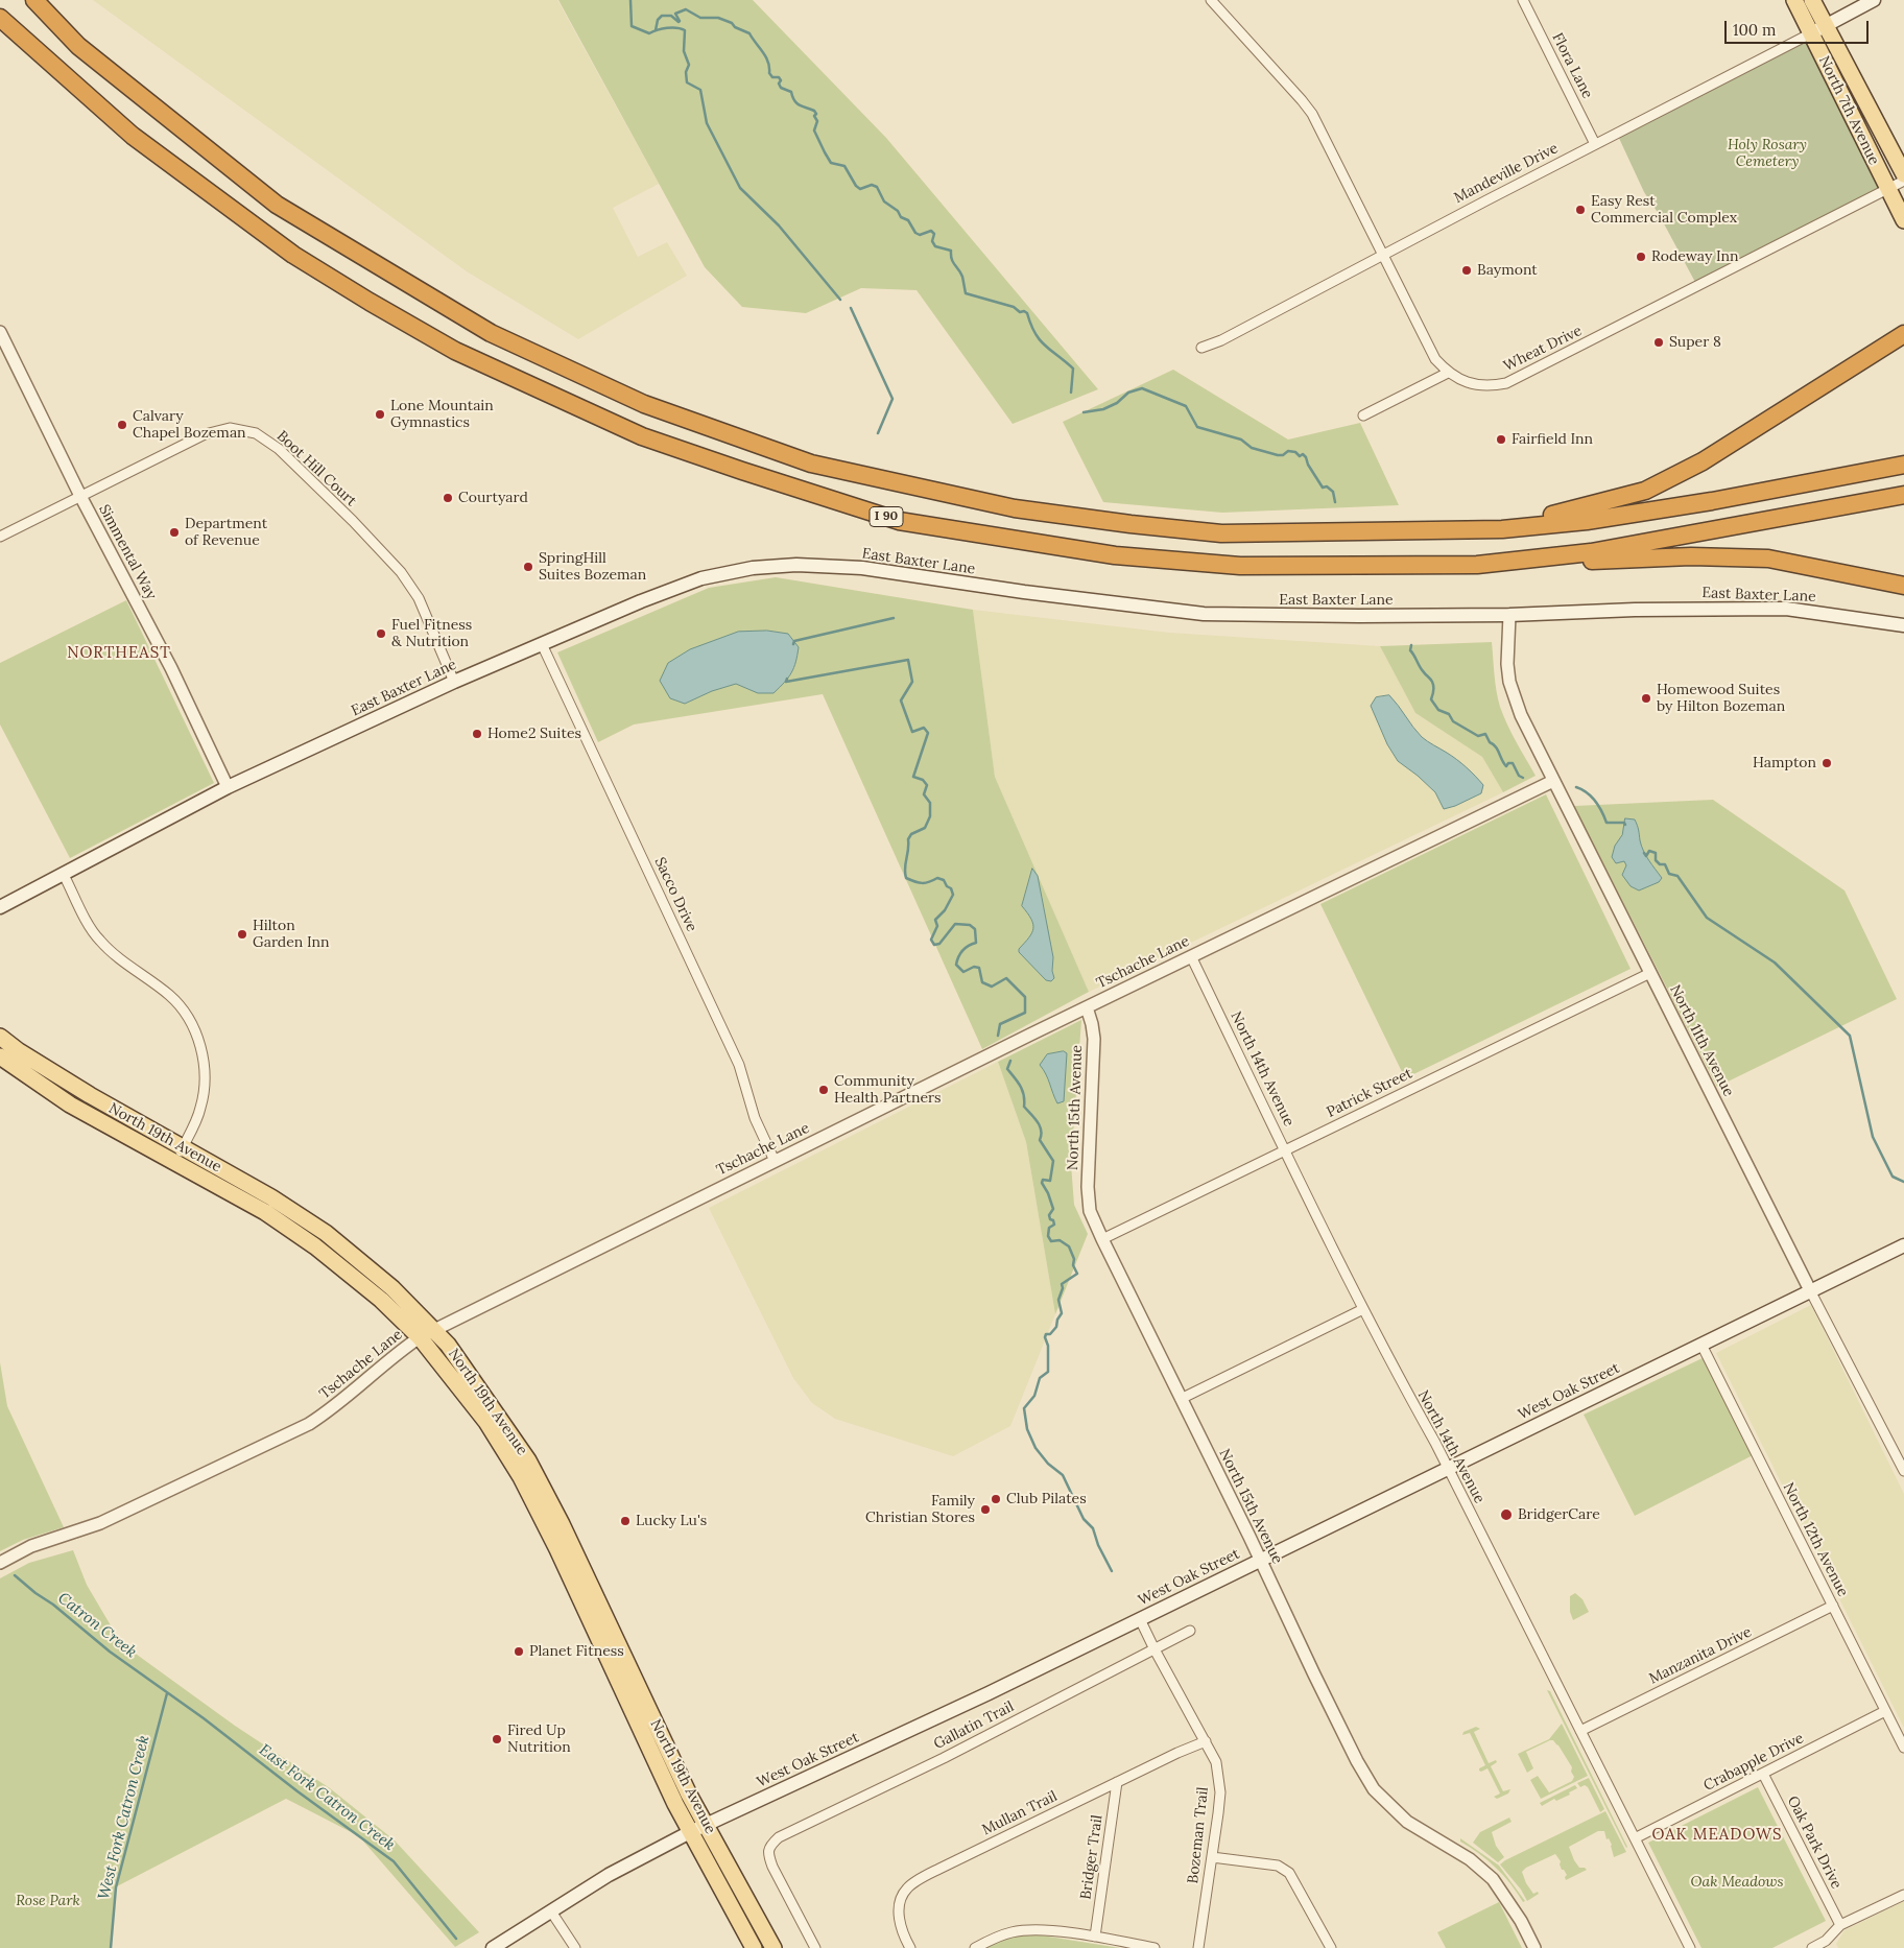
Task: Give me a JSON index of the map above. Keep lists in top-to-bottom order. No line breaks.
{"streets":{"highway":["I 90"],"main road":["North 7th Avenue","East Baxter Lane","North 19th Avenue","West Oak Street"],"street":["Flora Lane","Mandeville Drive","Wheat Drive","Boot Hill Court","Simmental Way","Sacco Drive","Tschache Lane","North 11th Avenue","North 14th Avenue","Patrick Street","North 15th Avenue","North 12th Avenue","Manzanita Drive","Gallatin Trail","Crabapple Drive","Mullan Trail","Bozeman Trail","Oak Park Drive","Bridger Trail"]},"crossings":[["Flora Lane","Mandeville Drive"],["North 7th Avenue","Mandeville Drive"],["North 7th Avenue","Wheat Drive"],["Boot Hill Court","Simmental Way"],["Boot Hill Court","East Baxter Lane"],["Simmental Way","East Baxter Lane"],["East Baxter Lane","Sacco Drive"],["East Baxter Lane","North 11th Avenue"],["Sacco Drive","Tschache Lane"],["Tschache Lane","North 11th Avenue"],["Tschache Lane","North 14th Avenue"],["Tschache Lane","North 15th Avenue"],["Tschache Lane","North 19th Avenue"],["North 11th Avenue","Patrick Street"],["North 11th Avenue","West Oak Street"],["North 14th Avenue","Patrick Street"],["North 14th Avenue","West Oak Street"],["North 14th Avenue","Manzanita Drive"],["North 14th Avenue","Crabapple Drive"],["Patrick Street","North 15th Avenue"],["North 15th Avenue","West Oak Street"],["North 19th Avenue","West Oak Street"],["West Oak Street","North 12th Avenue"],["West Oak Street","Bozeman Trail"],["North 12th Avenue","Manzanita Drive"],["North 12th Avenue","Crabapple Drive"],["Gallatin Trail","Bozeman Trail"],["Crabapple Drive","Oak Park Drive"],["Mullan Trail","Bozeman Trail"],["Mullan Trail","Bridger Trail"]],"districts":["NORTHEAST","OAK MEADOWS"],"water":["Catron Creek","East Fork Catron Creek","West Fork Catron Creek"],"parks":["Holy Rosary Cemetery","Oak Meadows","Rose Park"],"places":["Easy Rest Commercial Complex","Rodeway Inn","Baymont","Super 8","Lone Mountain Gymnastics","Calvary Chapel Bozeman","Fairfield Inn","Courtyard","Department of Revenue","SpringHill Suites Bozeman","Fuel Fitness & Nutrition","Homewood Suites by Hilton Bozeman","Home2 Suites","Hampton","Hilton Garden Inn","Community Health Partners","Club Pilates","Family Christian Stores","BridgerCare","Lucky Lu's","Planet Fitness","Fired Up Nutrition"],"scale_bar":"100 m"}
